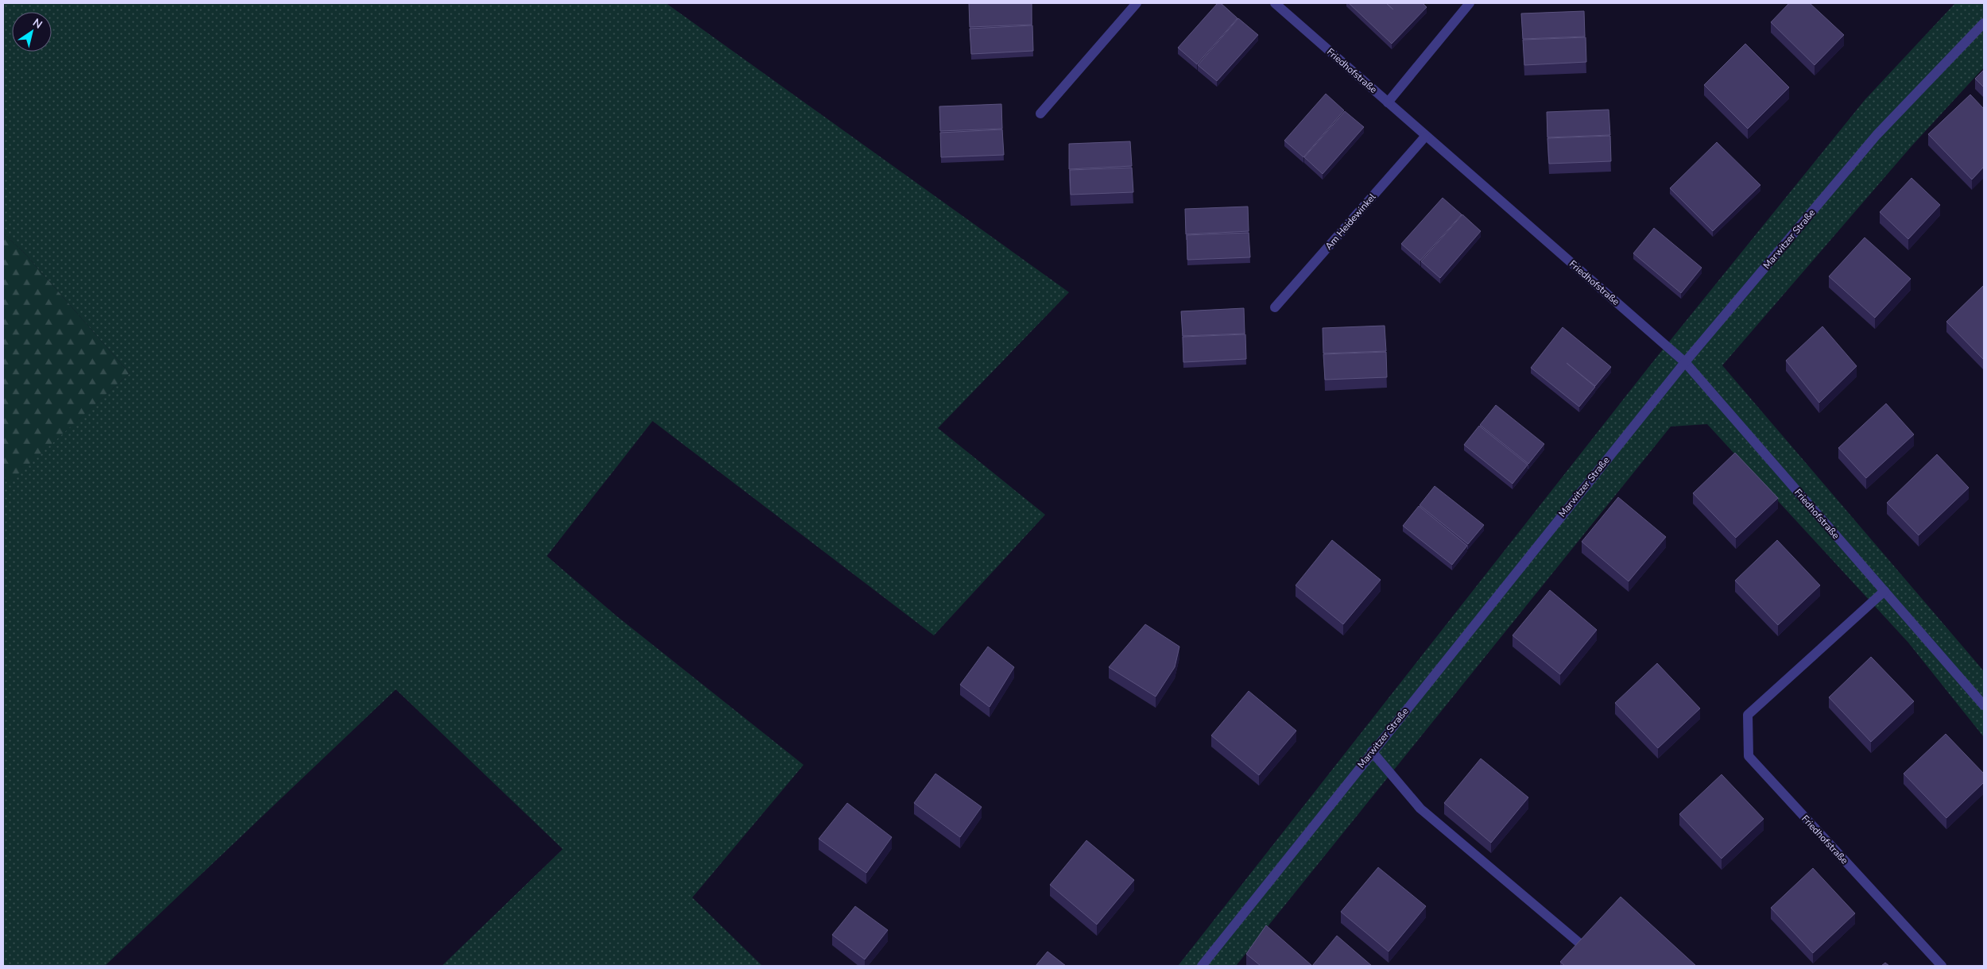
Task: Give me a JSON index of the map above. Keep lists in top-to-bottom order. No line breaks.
{"streets":{"street":["Friedhofstraße","Am Heidewinkel","Marwitzer Straße"]},"crossings":[["Friedhofstraße","Am Heidewinkel"],["Friedhofstraße","Marwitzer Straße"]],"north":"top right"}
